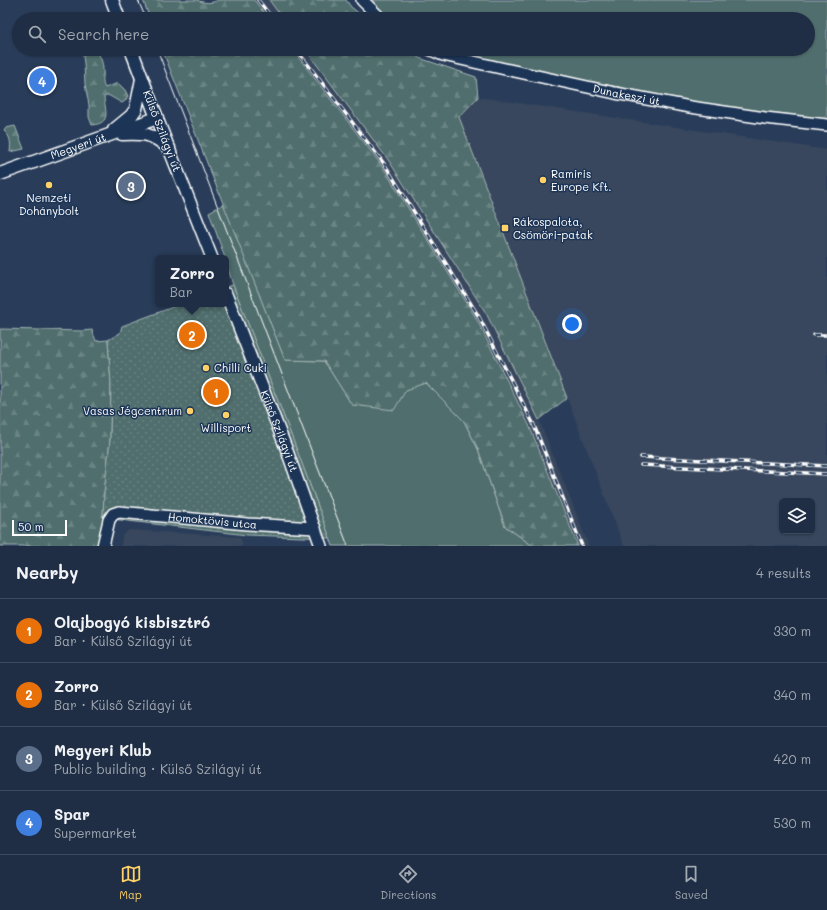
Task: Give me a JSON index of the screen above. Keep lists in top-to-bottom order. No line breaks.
{"streets":{"main road":["Külső Szilágyi út","Megyeri út"],"street":["Dunakeszi út","Homoktövis utca"]},"crossings":[["Külső Szilágyi út","Megyeri út"],["Külső Szilágyi út","Homoktövis utca"]],"places":{"other":["Ramiris Europe Kft.","Nemzeti Dohánybolt","Chilli Cuki","Vasas Jégcentrum","Willisport"],"transit":["Rákospalota, Csömöri-patak"]},"scale_bar":"50 m","page":{"search":"Search here","pins":["4","3","2","1"],"popup":["Zorro","Bar"],"scale":"50 m","heading":["Nearby","4 results"],"list":[{"mark":"1","name":"Olajbogyó kisbisztró","note":"Bar · Külső Szilágyi út","value":"330 m"},{"mark":"2","name":"Zorro","note":"Bar · Külső Szilágyi út","value":"340 m"},{"mark":"3","name":"Megyeri Klub","note":"Public building · Külső Szilágyi út","value":"420 m"},{"mark":"4","name":"Spar","note":"Supermarket","value":"530 m"}],"nav":["Map","Directions","Saved"]}}
